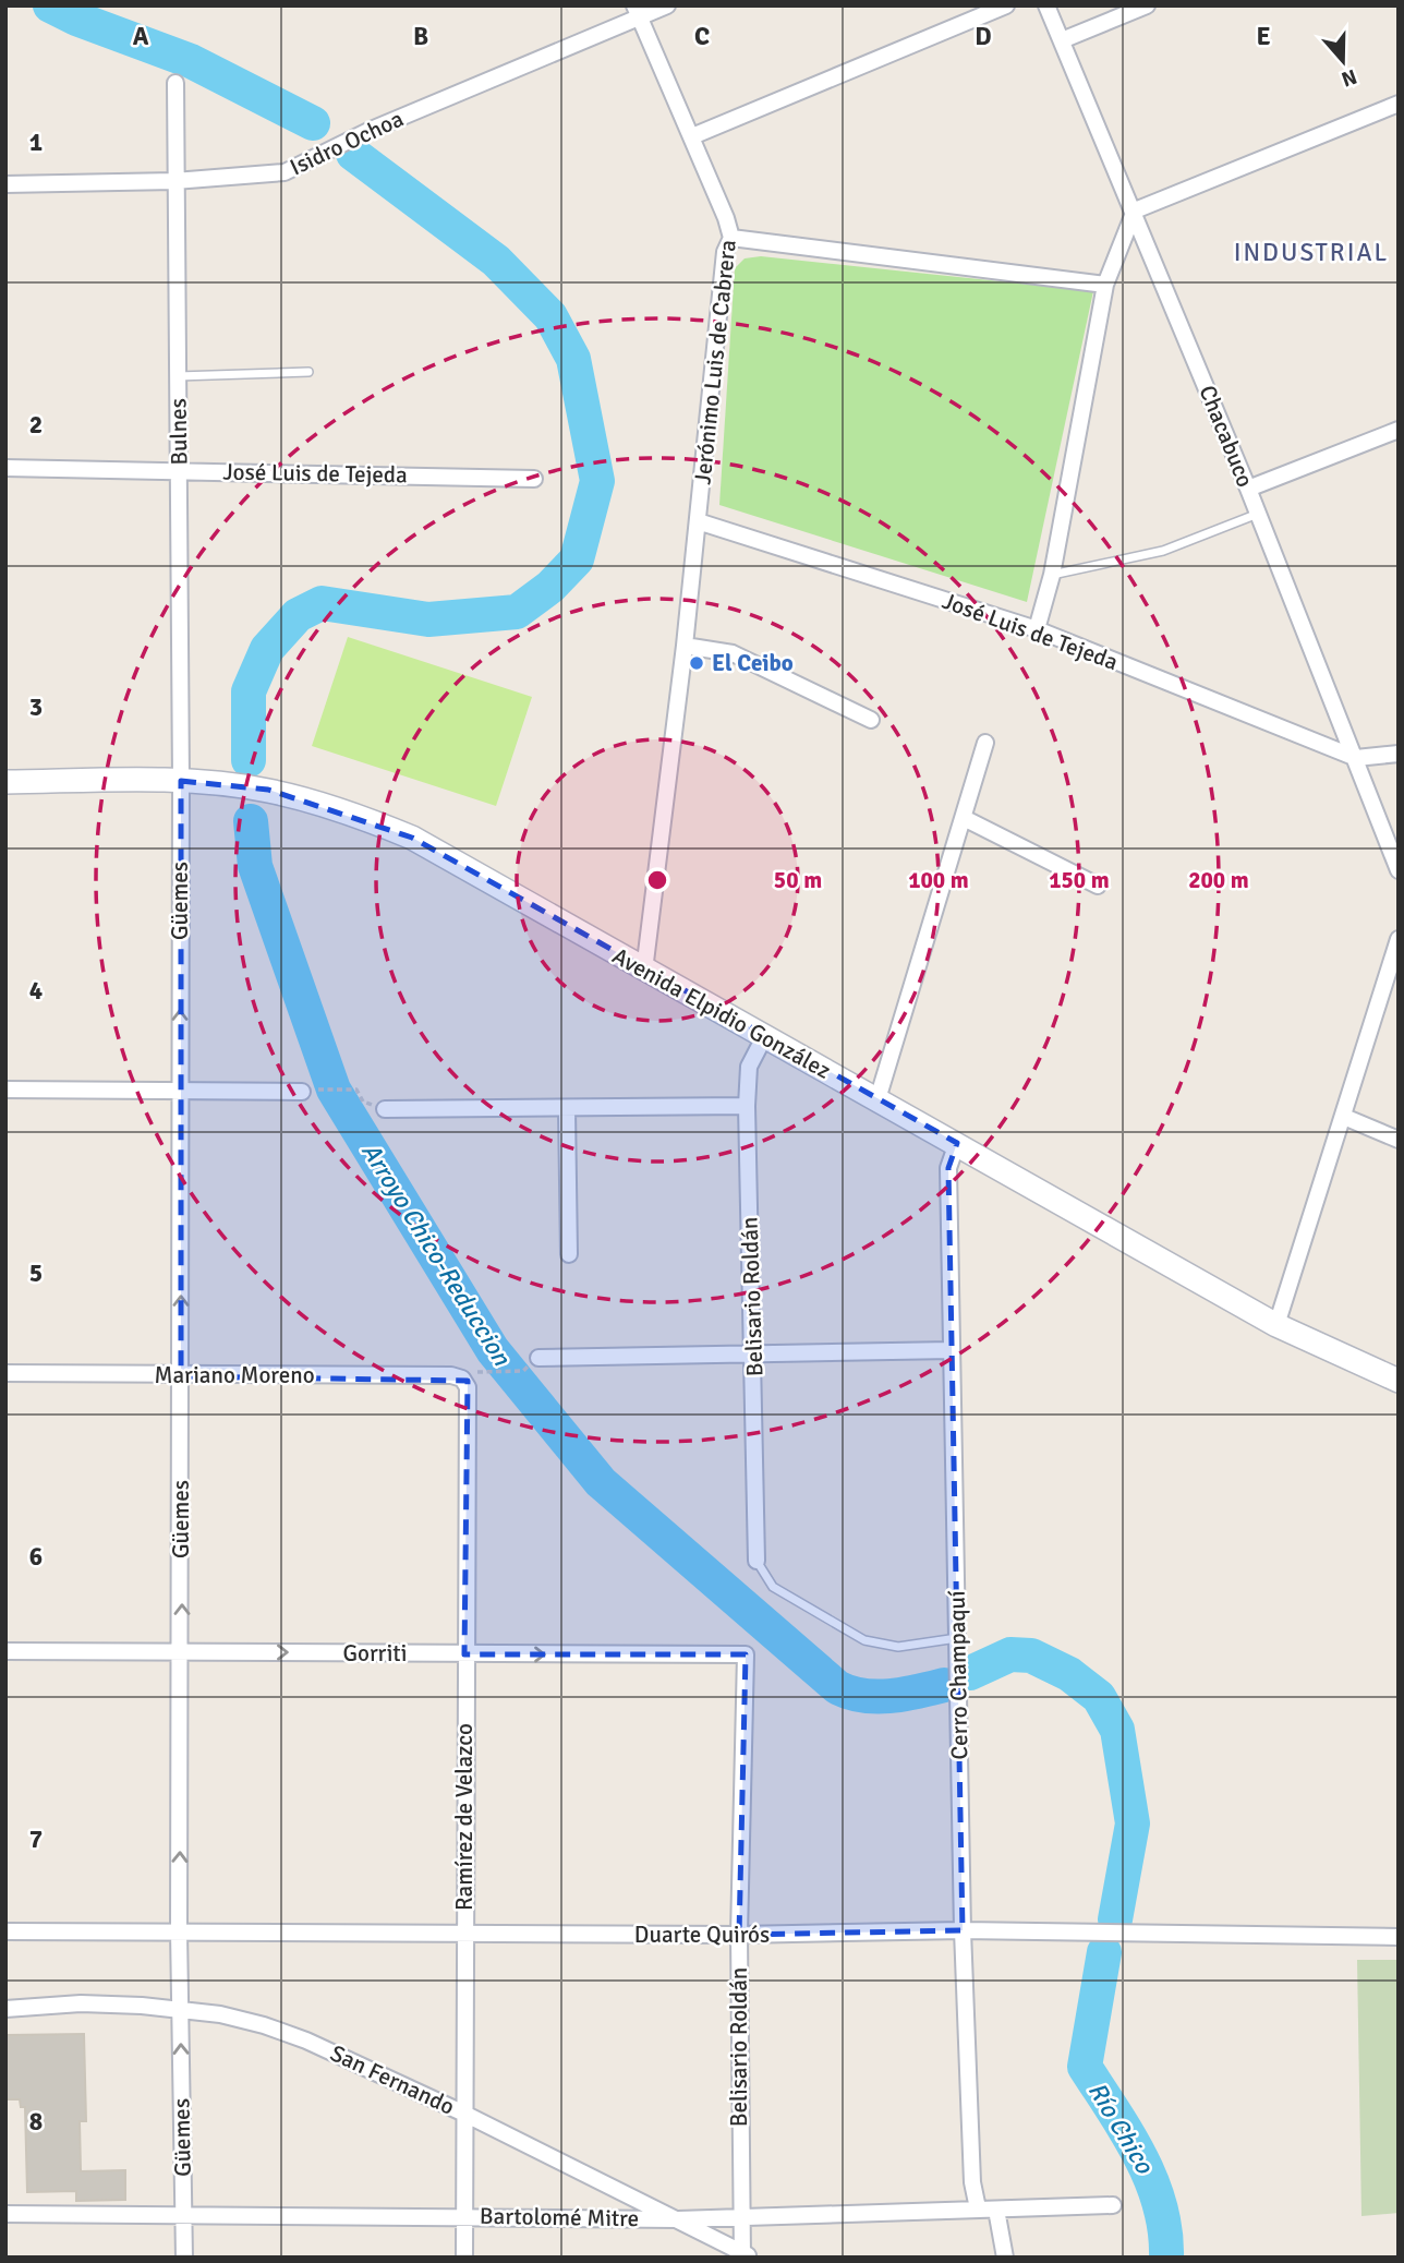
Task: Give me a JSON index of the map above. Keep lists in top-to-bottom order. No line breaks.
{"streets":{"main road":["Avenida Elpidio González"],"street":["Isidro Ochoa","Jerónimo Luis de Cabrera","Bulnes","Chacabuco","José Luis de Tejeda","Güemes","Belisario Roldán","Mariano Moreno","Gorriti","Cerro Champaquí","Ramírez de Velazco","Duarte Quirós","San Fernando","Bartolomé Mitre"]},"crossings":[["Isidro Ochoa","Jerónimo Luis de Cabrera"],["Isidro Ochoa","Bulnes"],["Jerónimo Luis de Cabrera","José Luis de Tejeda"],["Jerónimo Luis de Cabrera","Avenida Elpidio González"],["Bulnes","José Luis de Tejeda"],["Bulnes","Güemes"],["Bulnes","Avenida Elpidio González"],["Chacabuco","José Luis de Tejeda"],["Güemes","Avenida Elpidio González"],["Güemes","Mariano Moreno"],["Güemes","Gorriti"],["Güemes","Duarte Quirós"],["Güemes","San Fernando"],["Güemes","Bartolomé Mitre"],["Avenida Elpidio González","Belisario Roldán"],["Avenida Elpidio González","Cerro Champaquí"],["Belisario Roldán","Gorriti"],["Belisario Roldán","Duarte Quirós"],["Belisario Roldán","San Fernando"],["Belisario Roldán","Bartolomé Mitre"],["Mariano Moreno","Ramírez de Velazco"],["Gorriti","Ramírez de Velazco"],["Cerro Champaquí","Duarte Quirós"],["Cerro Champaquí","Bartolomé Mitre"],["Ramírez de Velazco","Duarte Quirós"],["Ramírez de Velazco","San Fernando"],["Ramírez de Velazco","Bartolomé Mitre"],["San Fernando","Bartolomé Mitre"]],"one_way":["Güemes","Gorriti"],"districts":["INDUSTRIAL"],"water":["Arroyo Chico-Reduccion","Río Chico"],"places":["El Ceibo"],"north":"bottom","grid":{"columns":["A","B","C","D","E"],"rows":["1","2","3","4","5","6","7","8"]},"rings":["50 m","100 m","150 m","200 m"]}
